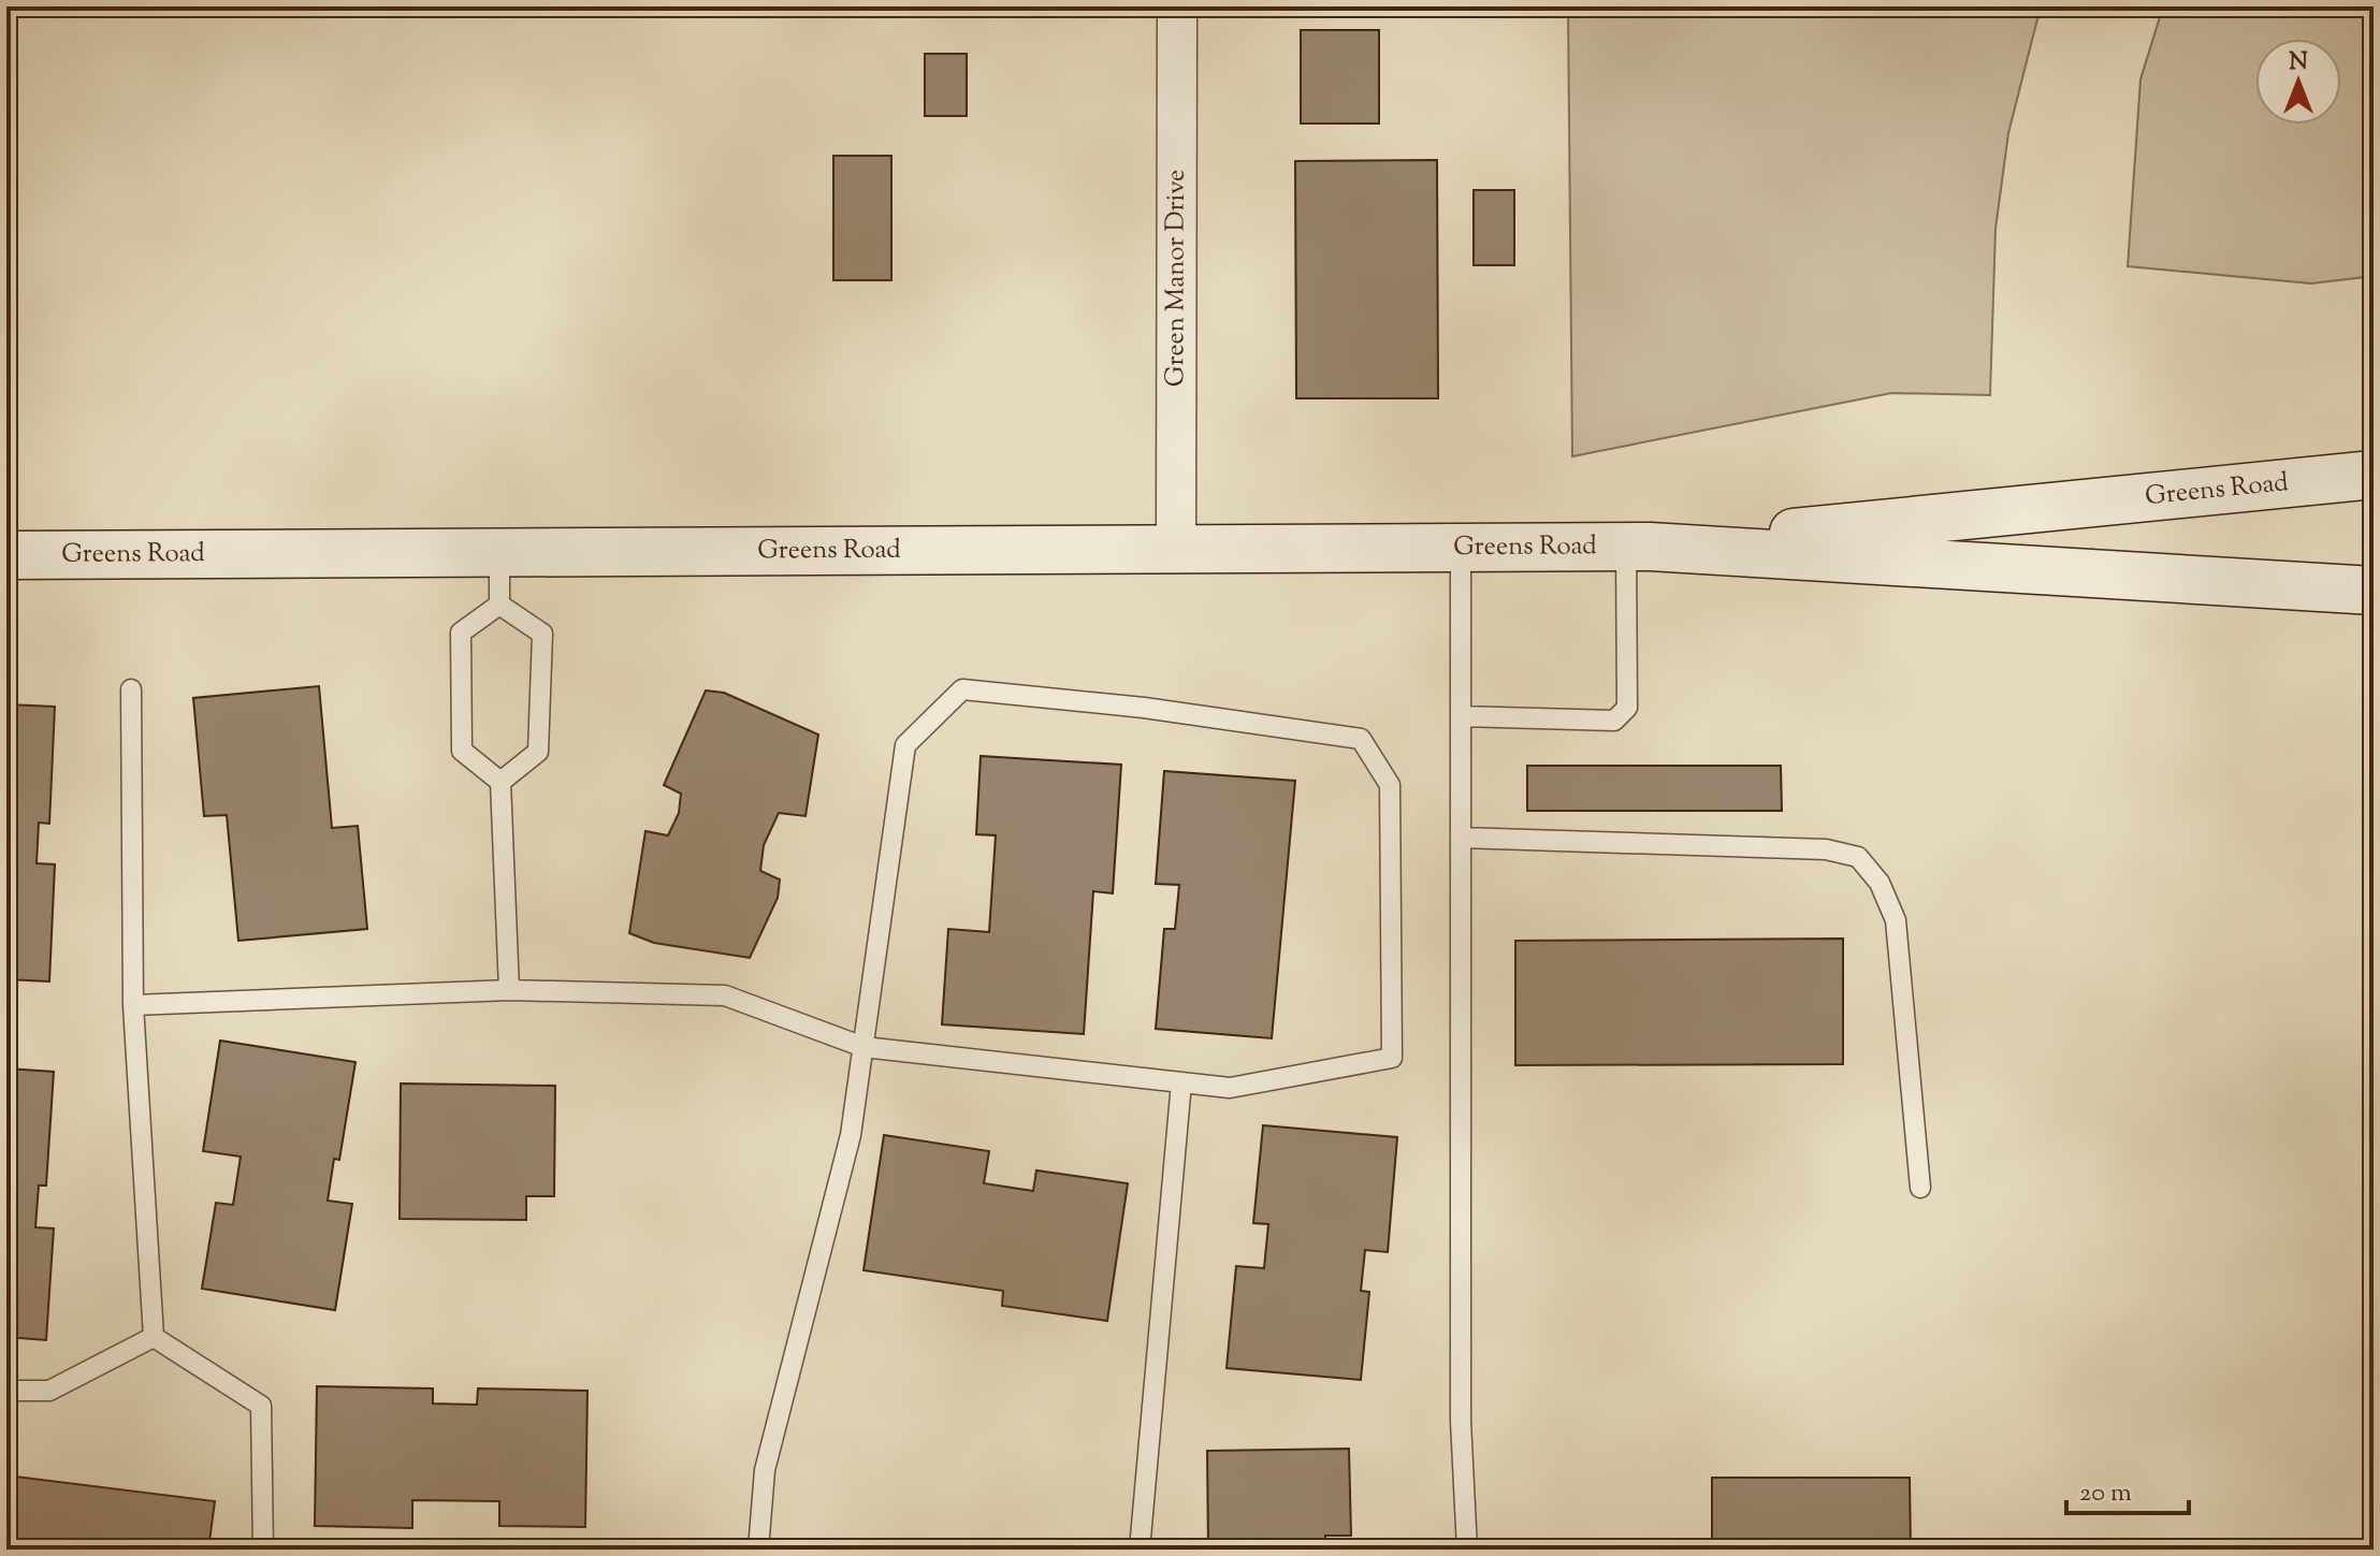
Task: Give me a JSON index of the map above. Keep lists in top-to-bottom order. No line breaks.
{"streets":{"main road":["Greens Road"],"street":["Green Manor Drive"]},"crossings":[["Green Manor Drive","Greens Road"]],"scale_bar":"20 m","north":"top"}
